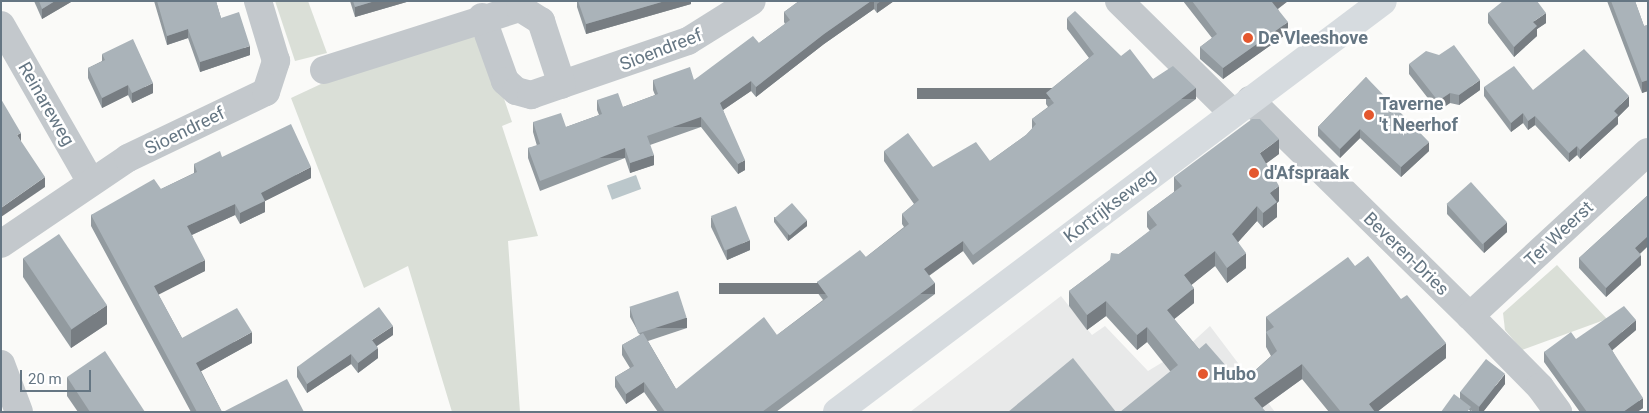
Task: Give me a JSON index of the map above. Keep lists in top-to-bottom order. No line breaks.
{"streets":{"main road":["Kortrijkseweg"],"street":["Sioendreef","Reinareweg","Ter Weerst","Beveren-Dries"]},"crossings":[["Sioendreef","Reinareweg"],["Kortrijkseweg","Beveren-Dries"],["Ter Weerst","Beveren-Dries"]],"places":["De Vleeshove","Taverne 't Neerhof","d'Afspraak","Hubo"],"scale_bar":"20 m"}
